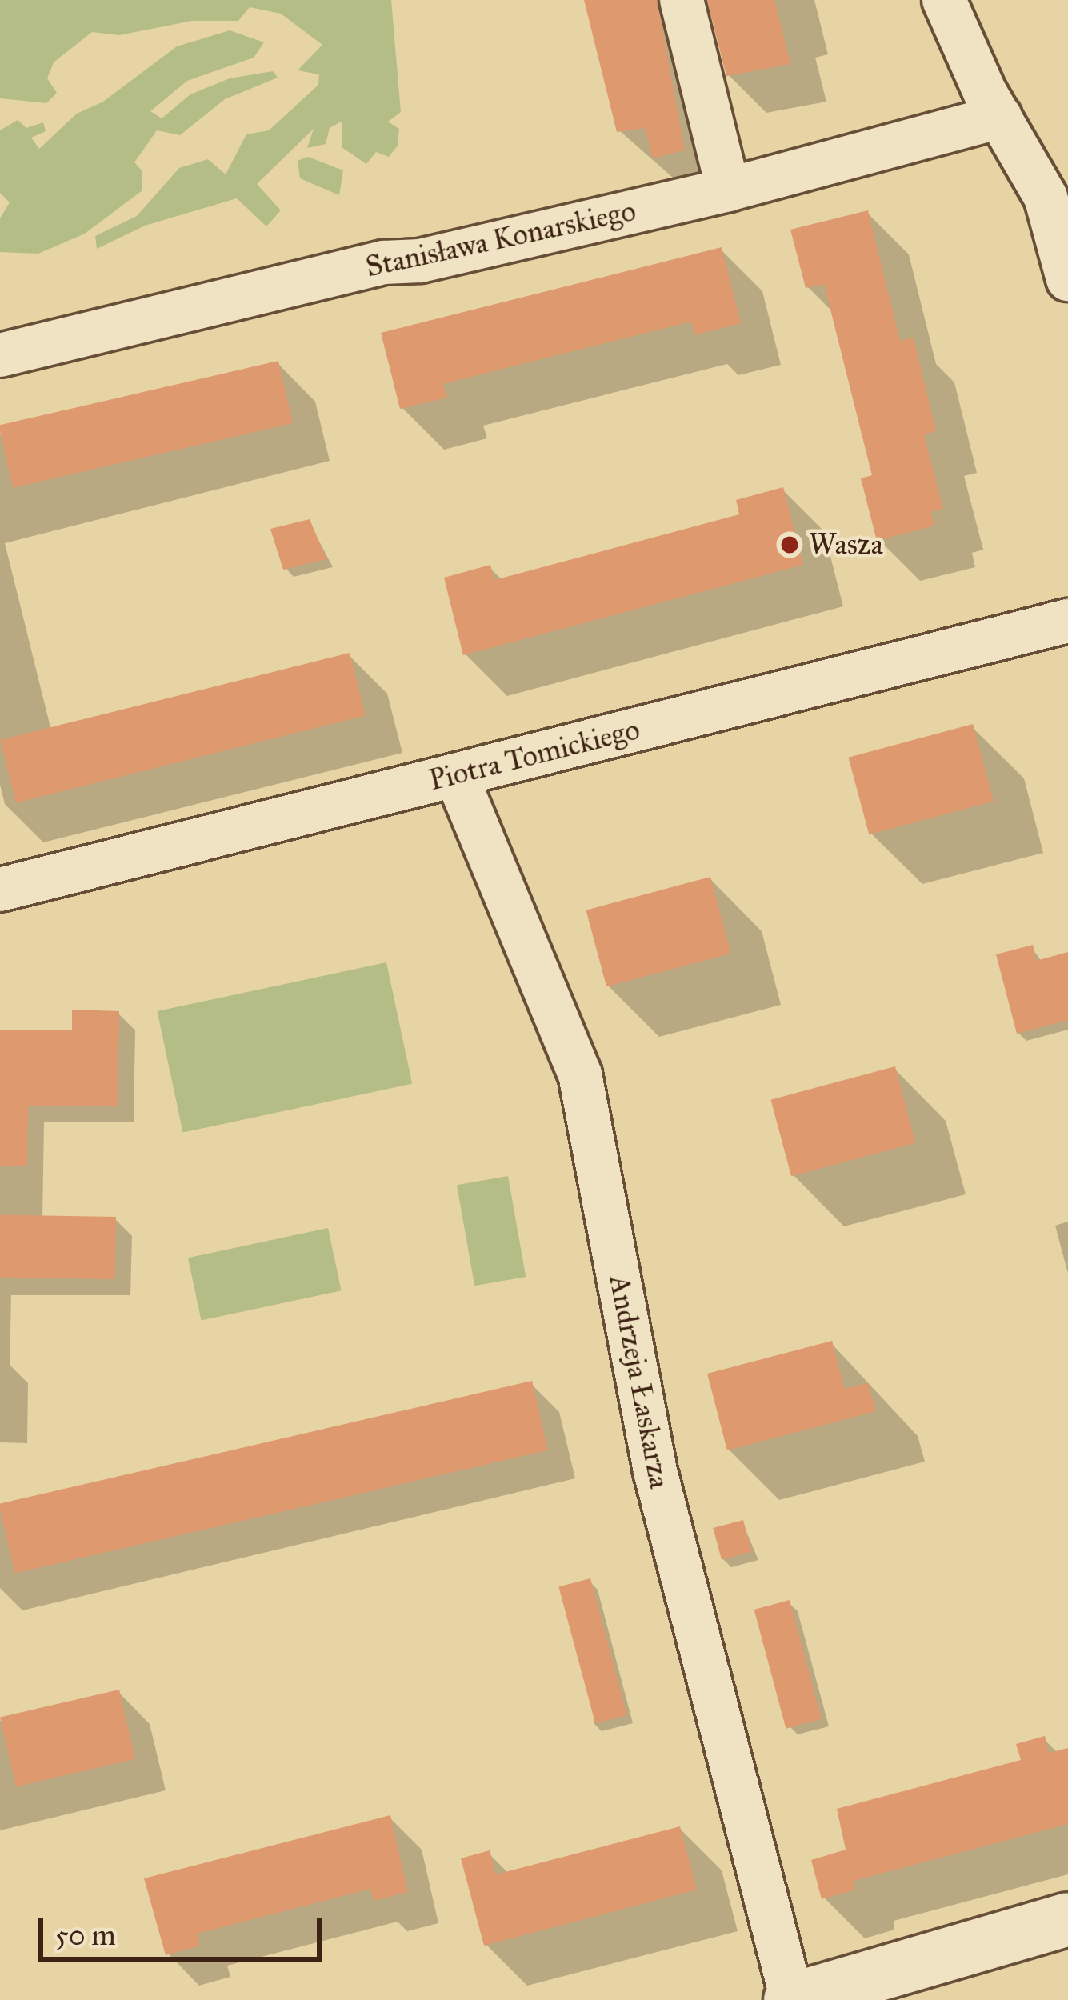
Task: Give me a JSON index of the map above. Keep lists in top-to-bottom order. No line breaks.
{"streets":{"street":["Stanisława Konarskiego","Piotra Tomickiego","Andrzeja Łaskarza"]},"crossings":[["Piotra Tomickiego","Andrzeja Łaskarza"]],"places":["Wasza"],"scale_bar":"50 m"}
